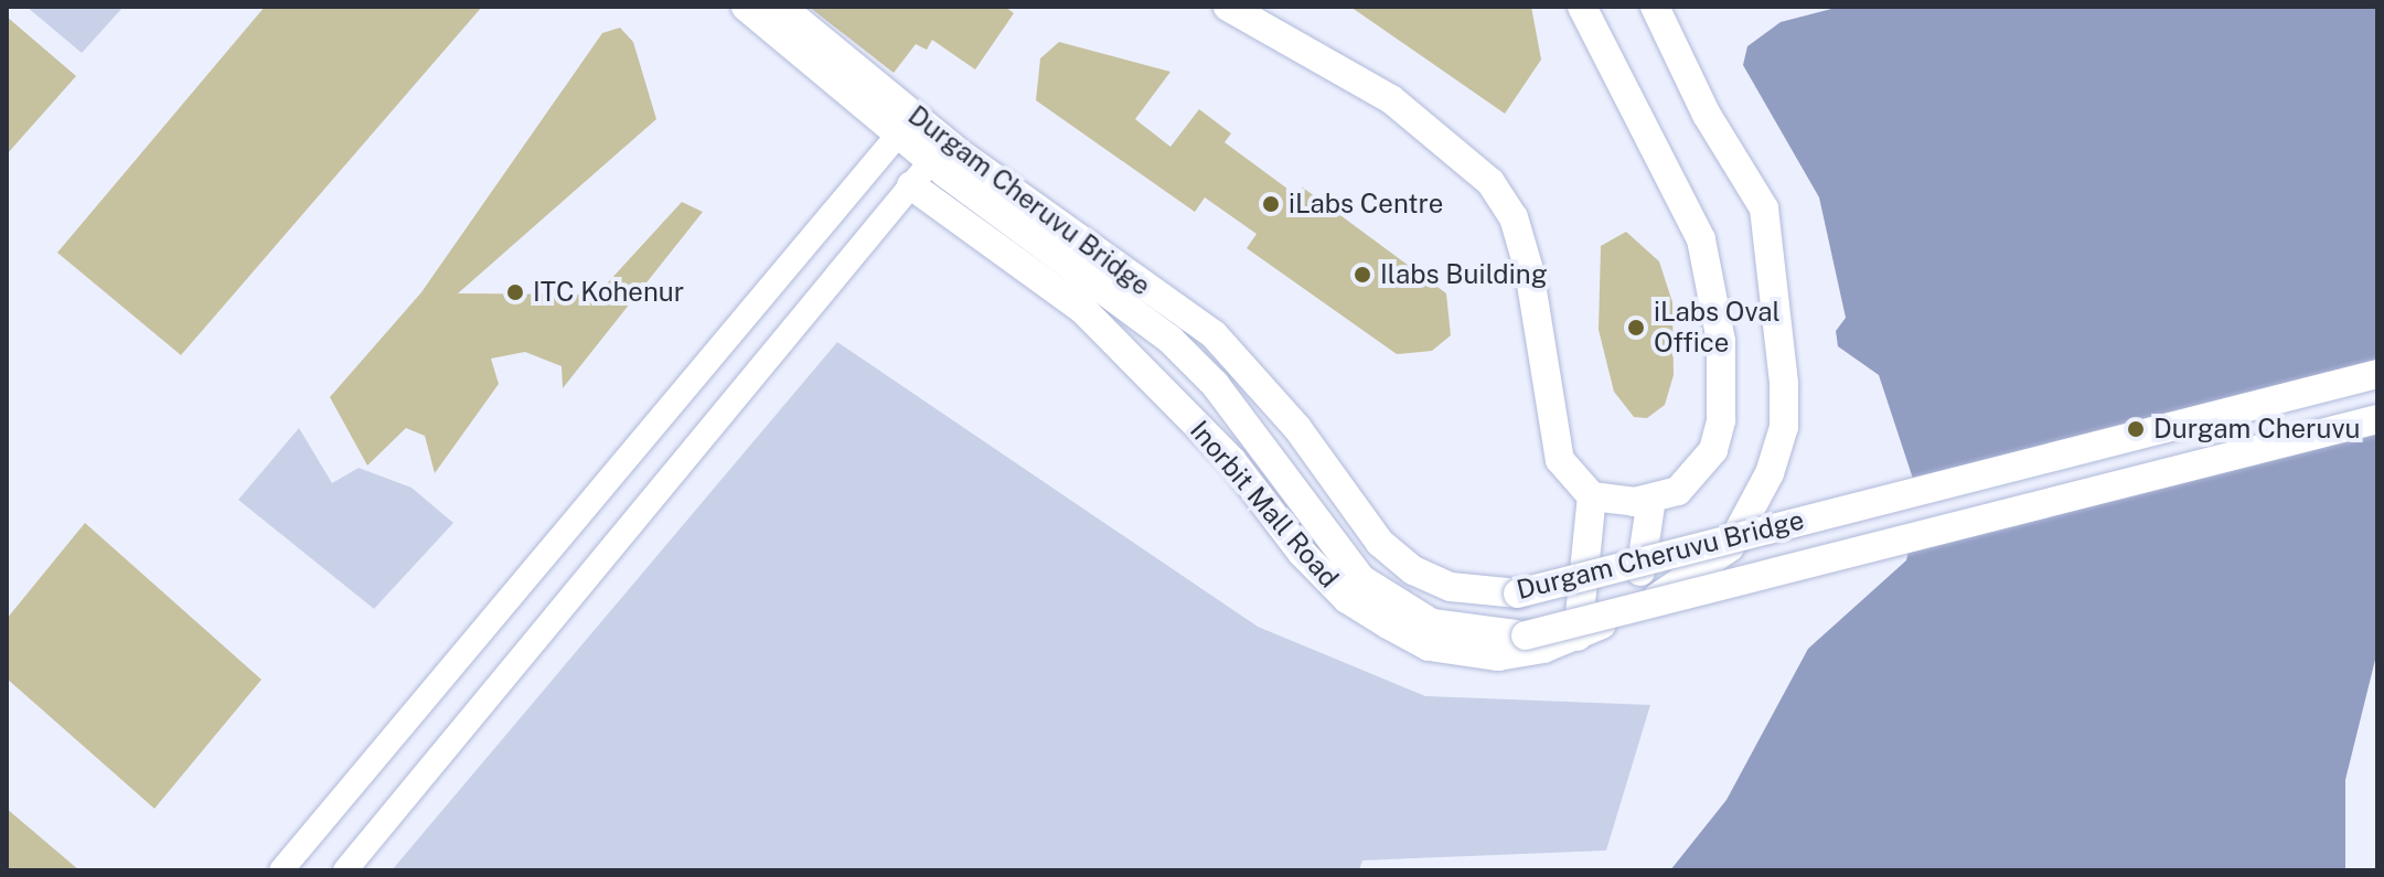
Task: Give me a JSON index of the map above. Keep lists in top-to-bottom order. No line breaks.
{"streets":{"main road":["Durgam Cheruvu Bridge","Inorbit Mall Road"]},"places":["iLabs Centre","Ilabs Building","ITC Kohenur","iLabs Oval Office","Durgam Cheruvu"]}
